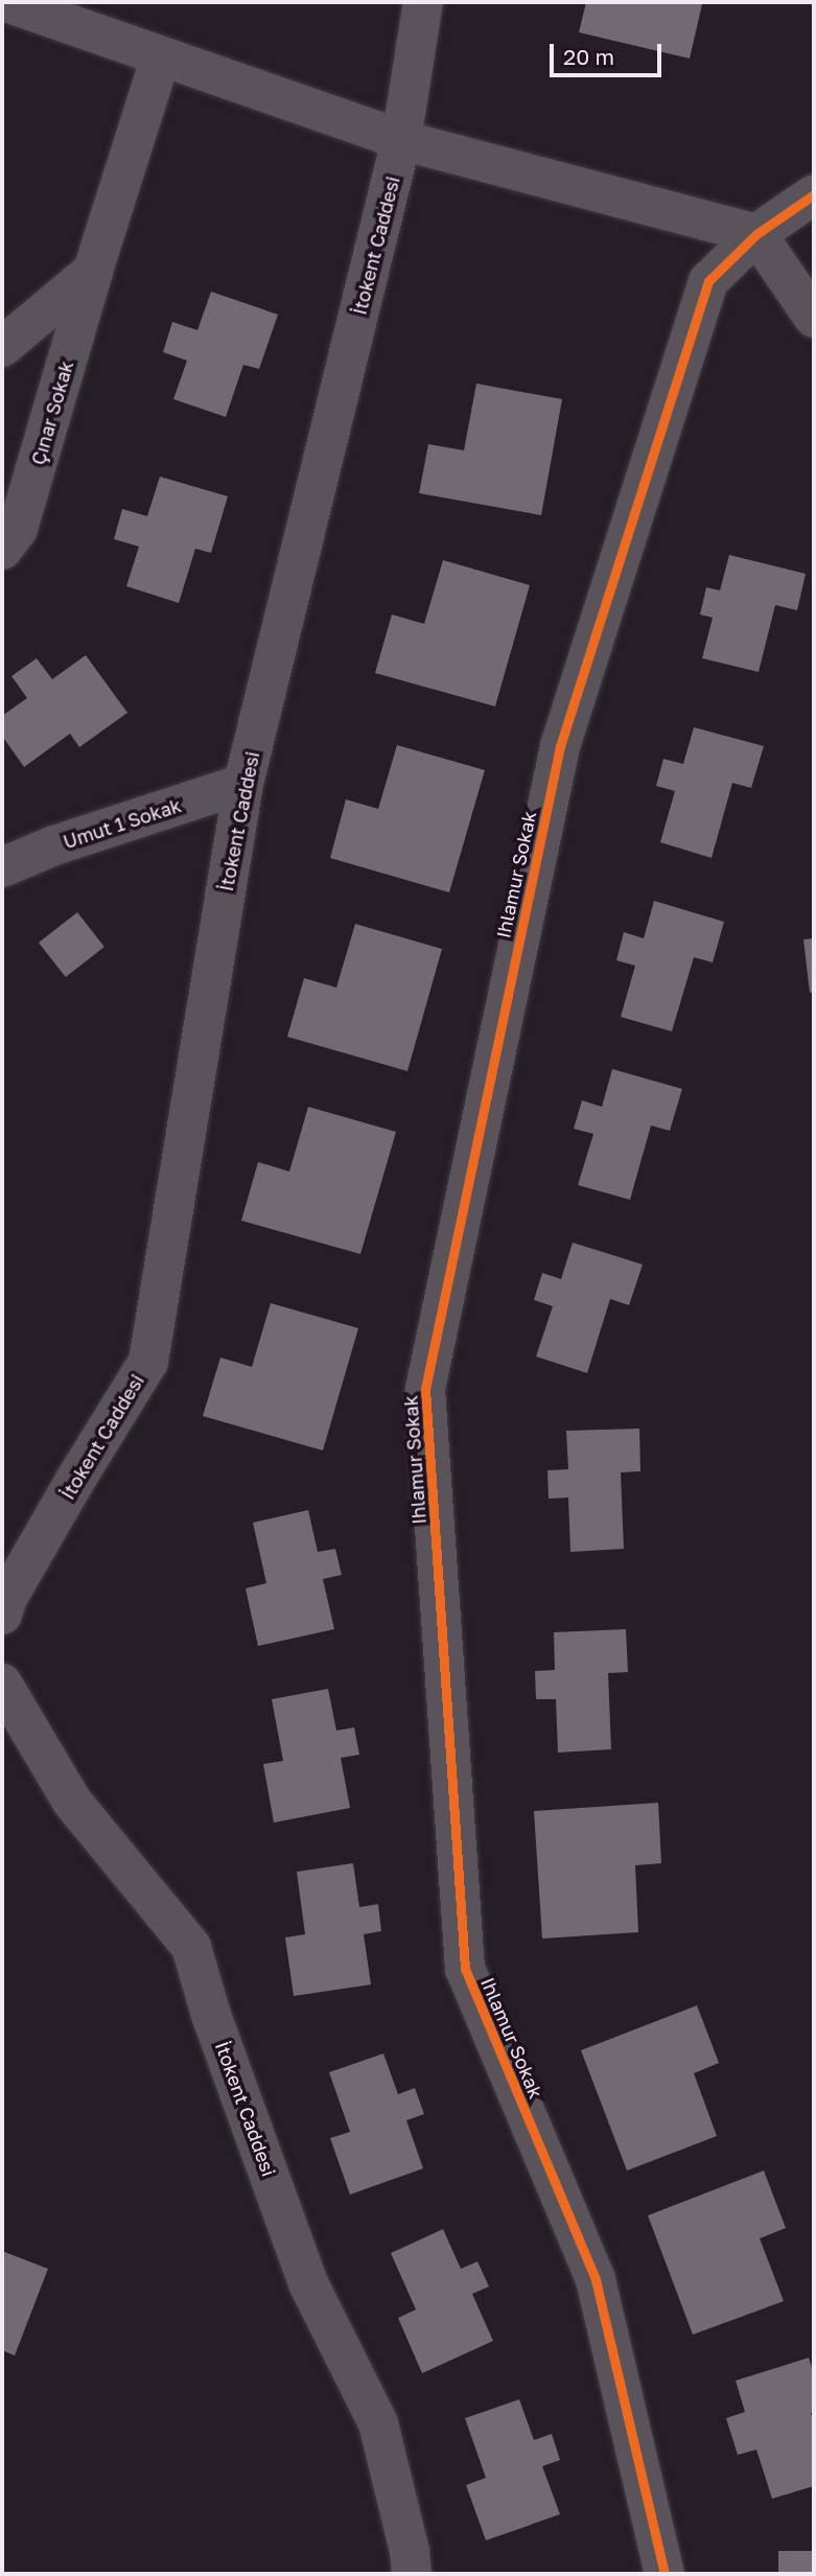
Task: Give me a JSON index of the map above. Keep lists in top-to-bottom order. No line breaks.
{"streets":{"street":["İtokent Caddesi","Çınar Sokak","Umut 1 Sokak","Ihlamur Sokak"]},"crossings":[["İtokent Caddesi","Umut 1 Sokak"]],"scale_bar":"20 m"}
